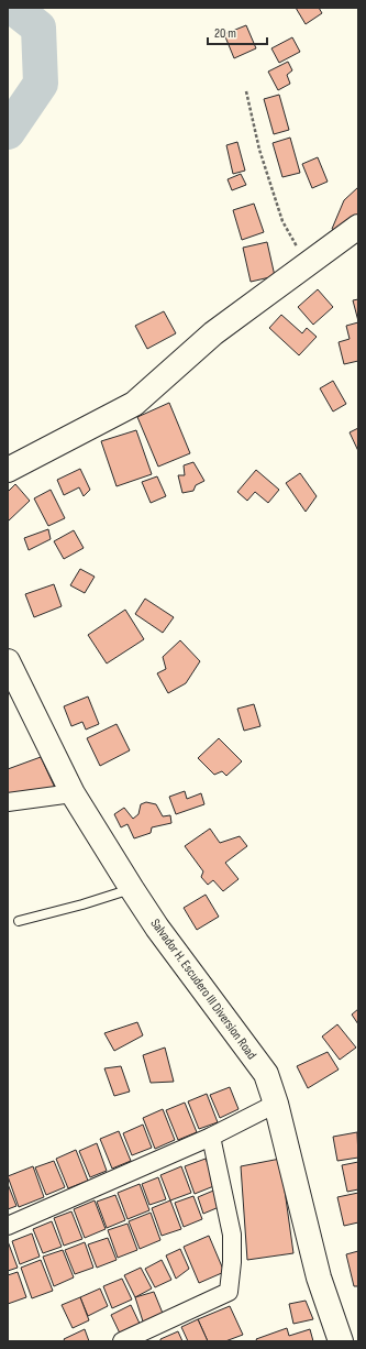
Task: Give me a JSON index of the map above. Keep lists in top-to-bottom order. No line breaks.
{"streets":{"main road":["Salvador H. Escudero III Diversion Road"]},"scale_bar":"20 m"}
